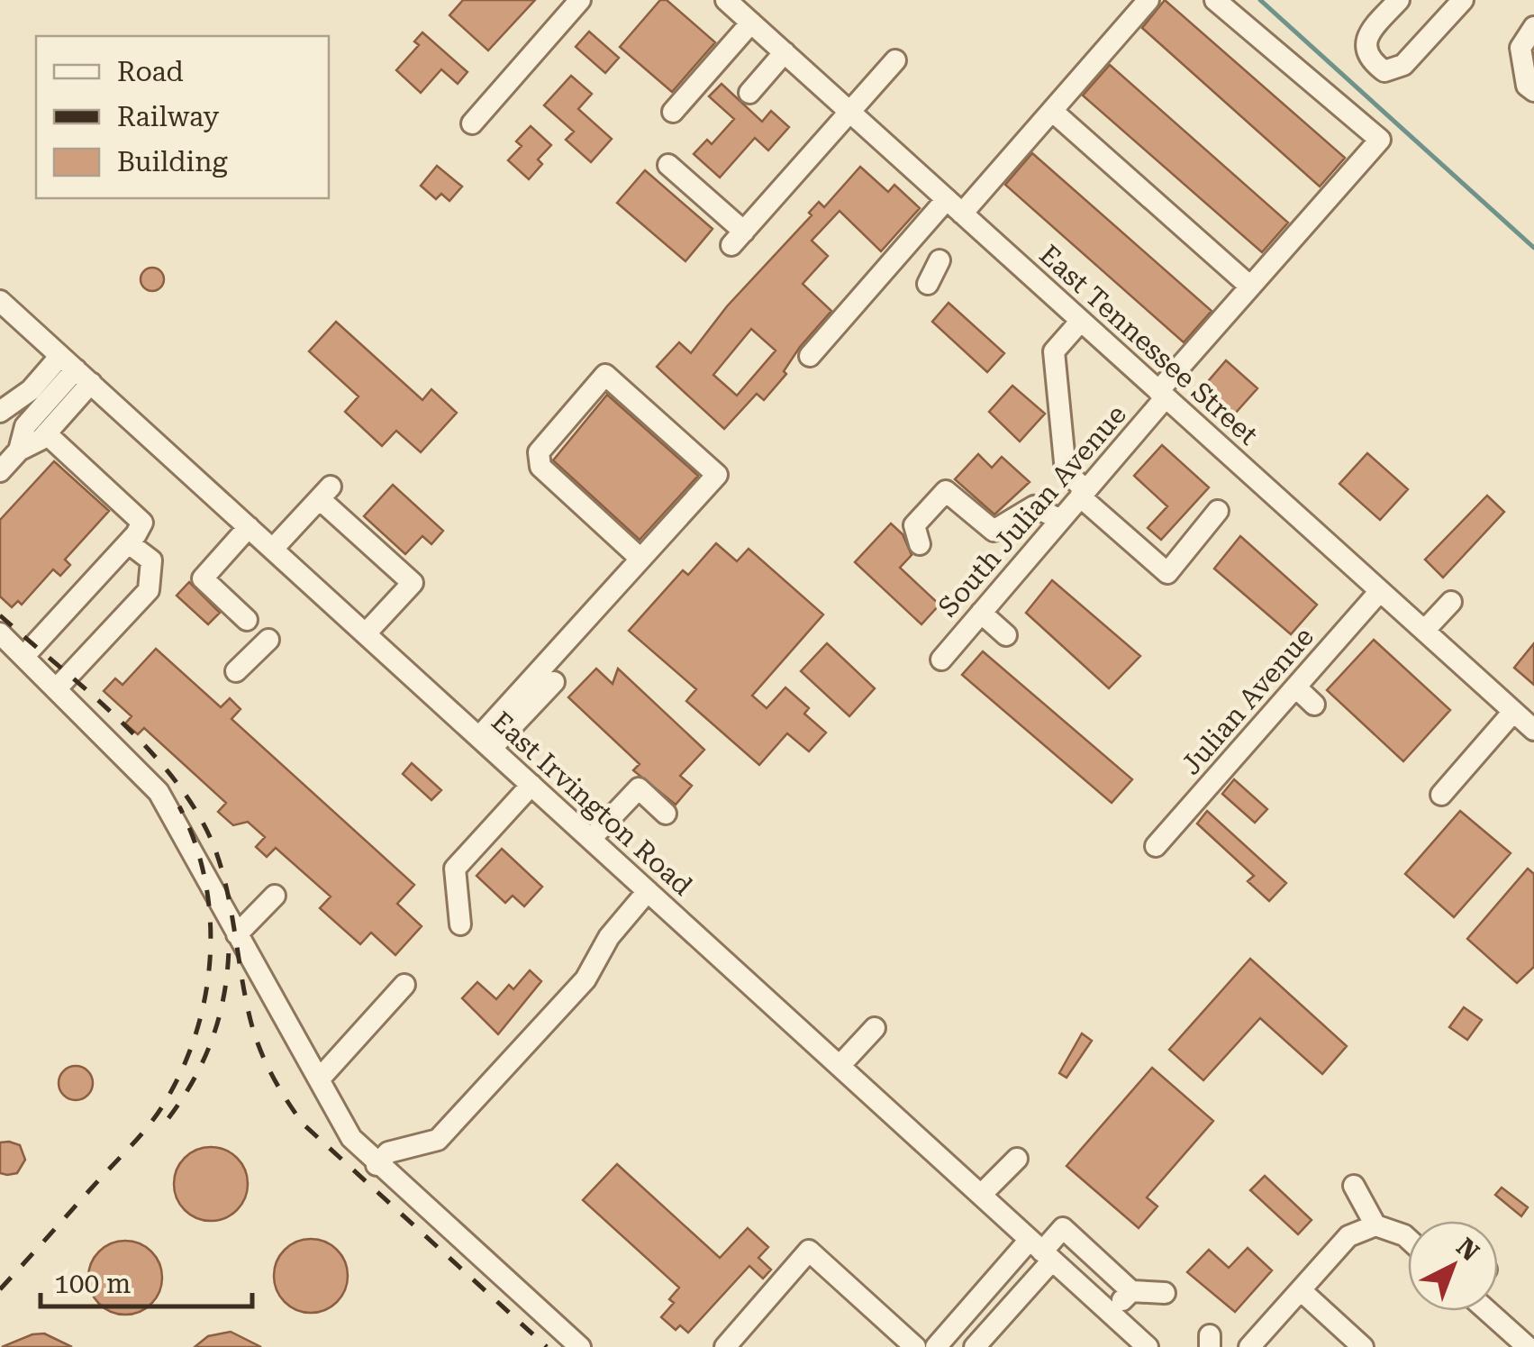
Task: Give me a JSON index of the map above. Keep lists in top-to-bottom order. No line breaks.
{"streets":{"street":["East Tennessee Street","South Julian Avenue","Julian Avenue","East Irvington Road"]},"crossings":[["East Tennessee Street","South Julian Avenue"],["East Tennessee Street","Julian Avenue"]],"legend":["Road","Railway","Building"],"scale_bar":"100 m","north":"top right"}
